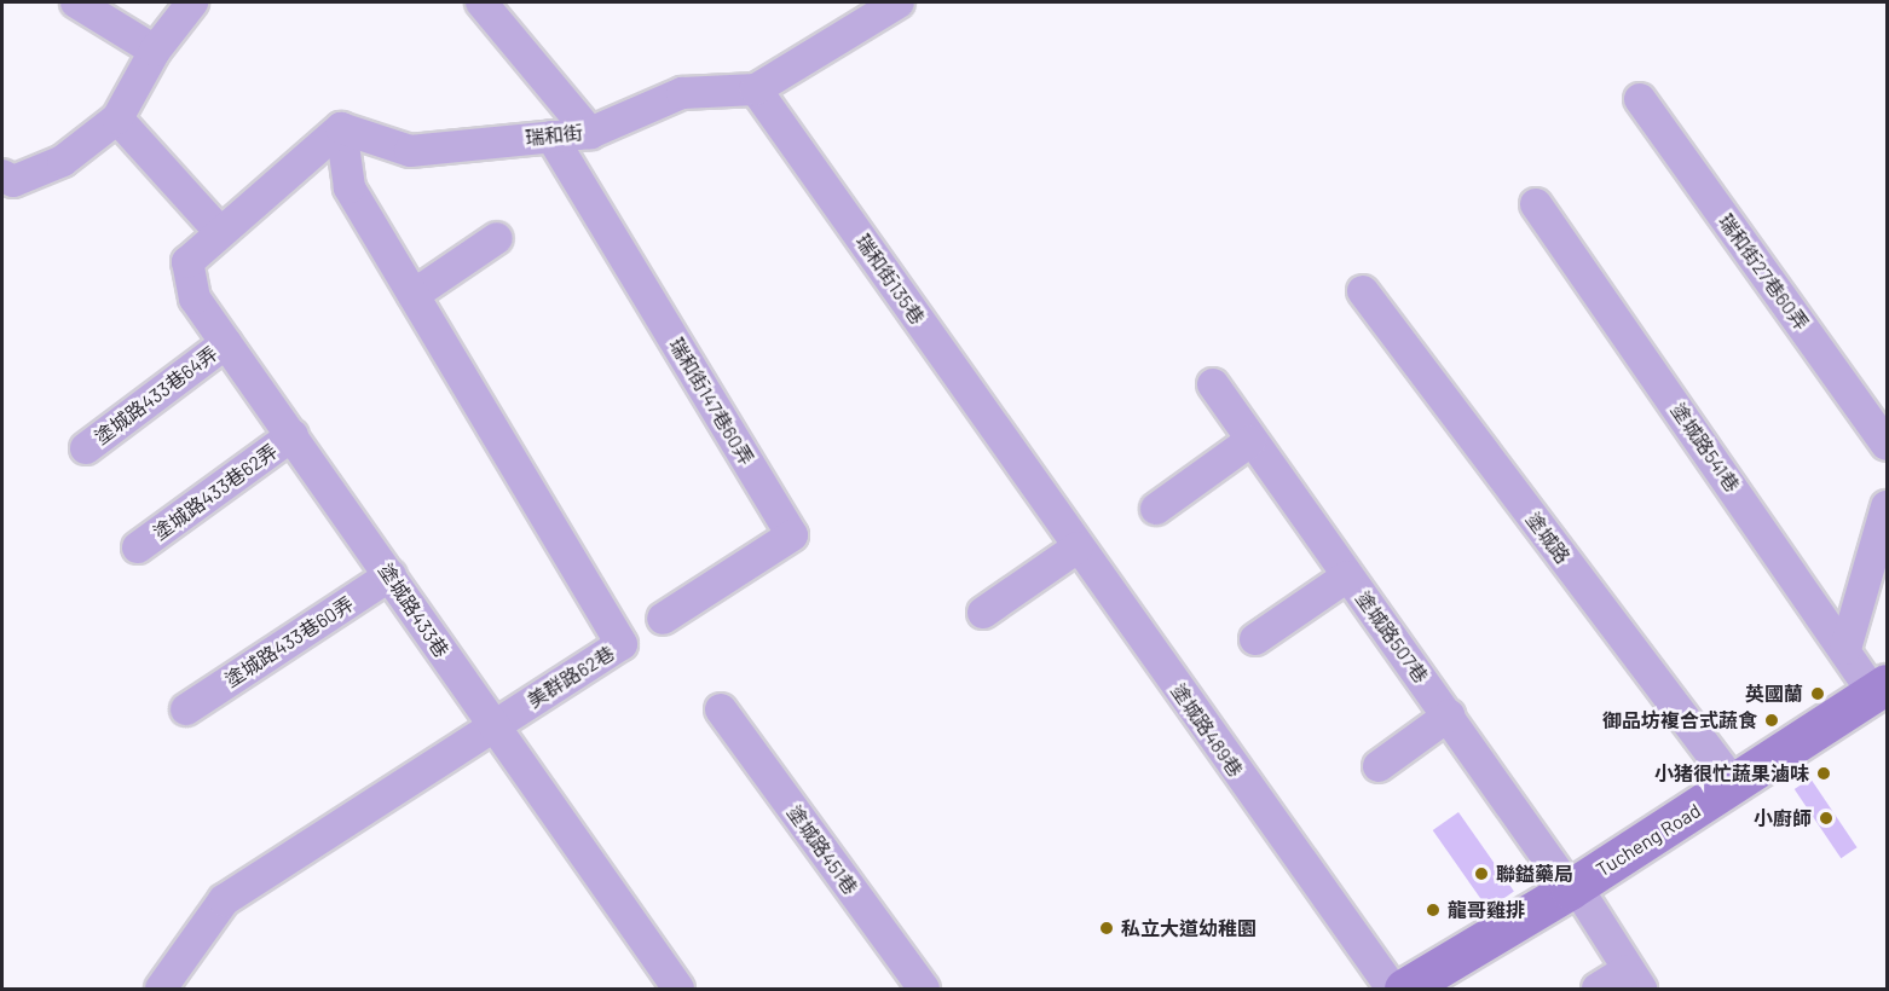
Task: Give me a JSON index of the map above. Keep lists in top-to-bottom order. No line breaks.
{"streets":{"street":["瑞和街","瑞和街27巷60弄","瑞和街135巷","塗城路433巷64弄","瑞和街147巷60弄","塗城路541巷","塗城路433巷62弄","塗城路","塗城路433巷","塗城路507巷","塗城路433巷60弄","美群路62巷","塗城路489巷","Tucheng Road","塗城路451巷"]},"crossings":[["瑞和街","瑞和街135巷"],["瑞和街","瑞和街147巷60弄"],["瑞和街","美群路62巷"],["瑞和街135巷","塗城路489巷"],["塗城路433巷64弄","塗城路433巷"],["塗城路541巷","Tucheng Road"],["塗城路433巷62弄","塗城路433巷"],["塗城路","Tucheng Road"],["塗城路433巷","塗城路433巷60弄"],["塗城路433巷","美群路62巷"],["塗城路507巷","Tucheng Road"]],"places":["英國蘭","御品坊複合式蔬食","小猪很忙蔬果滷味","小廚師","聯鎰藥局","龍哥雞排","私立大道幼稚園"]}
